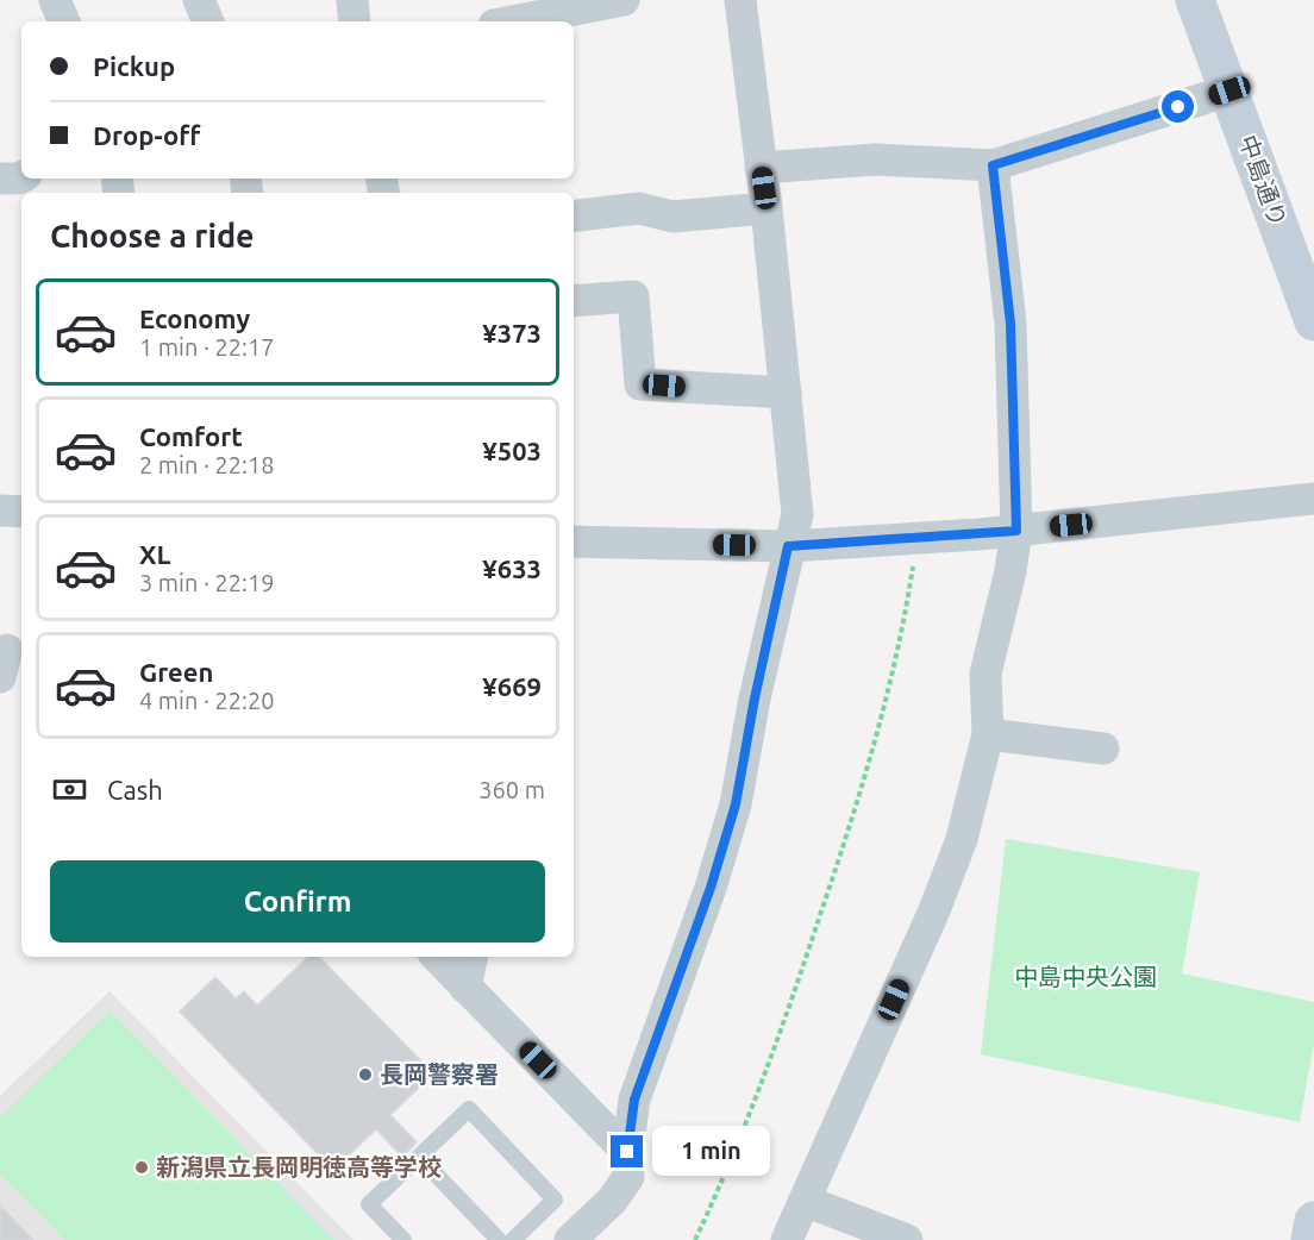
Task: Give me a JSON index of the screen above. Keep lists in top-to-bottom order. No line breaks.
{"streets":{"street":["中島通り"]},"parks":["中島中央公園"],"places":["長岡警察署","新潟県立長岡明徳高等学校"],"page":{"banner":["Pickup","Drop-off"],"heading":"Choose a ride","list":[{"name":"Economy","note":"1 min · 22:17","value":"¥373"},{"name":"Comfort","note":"2 min · 22:18","value":"¥503"},{"name":"XL","note":"3 min · 22:19","value":"¥633"},{"name":"Green","note":"4 min · 22:20","value":"¥669"}],"pay":["Cash","360 m"],"buttons":"Confirm","bubble":"1 min"}}
